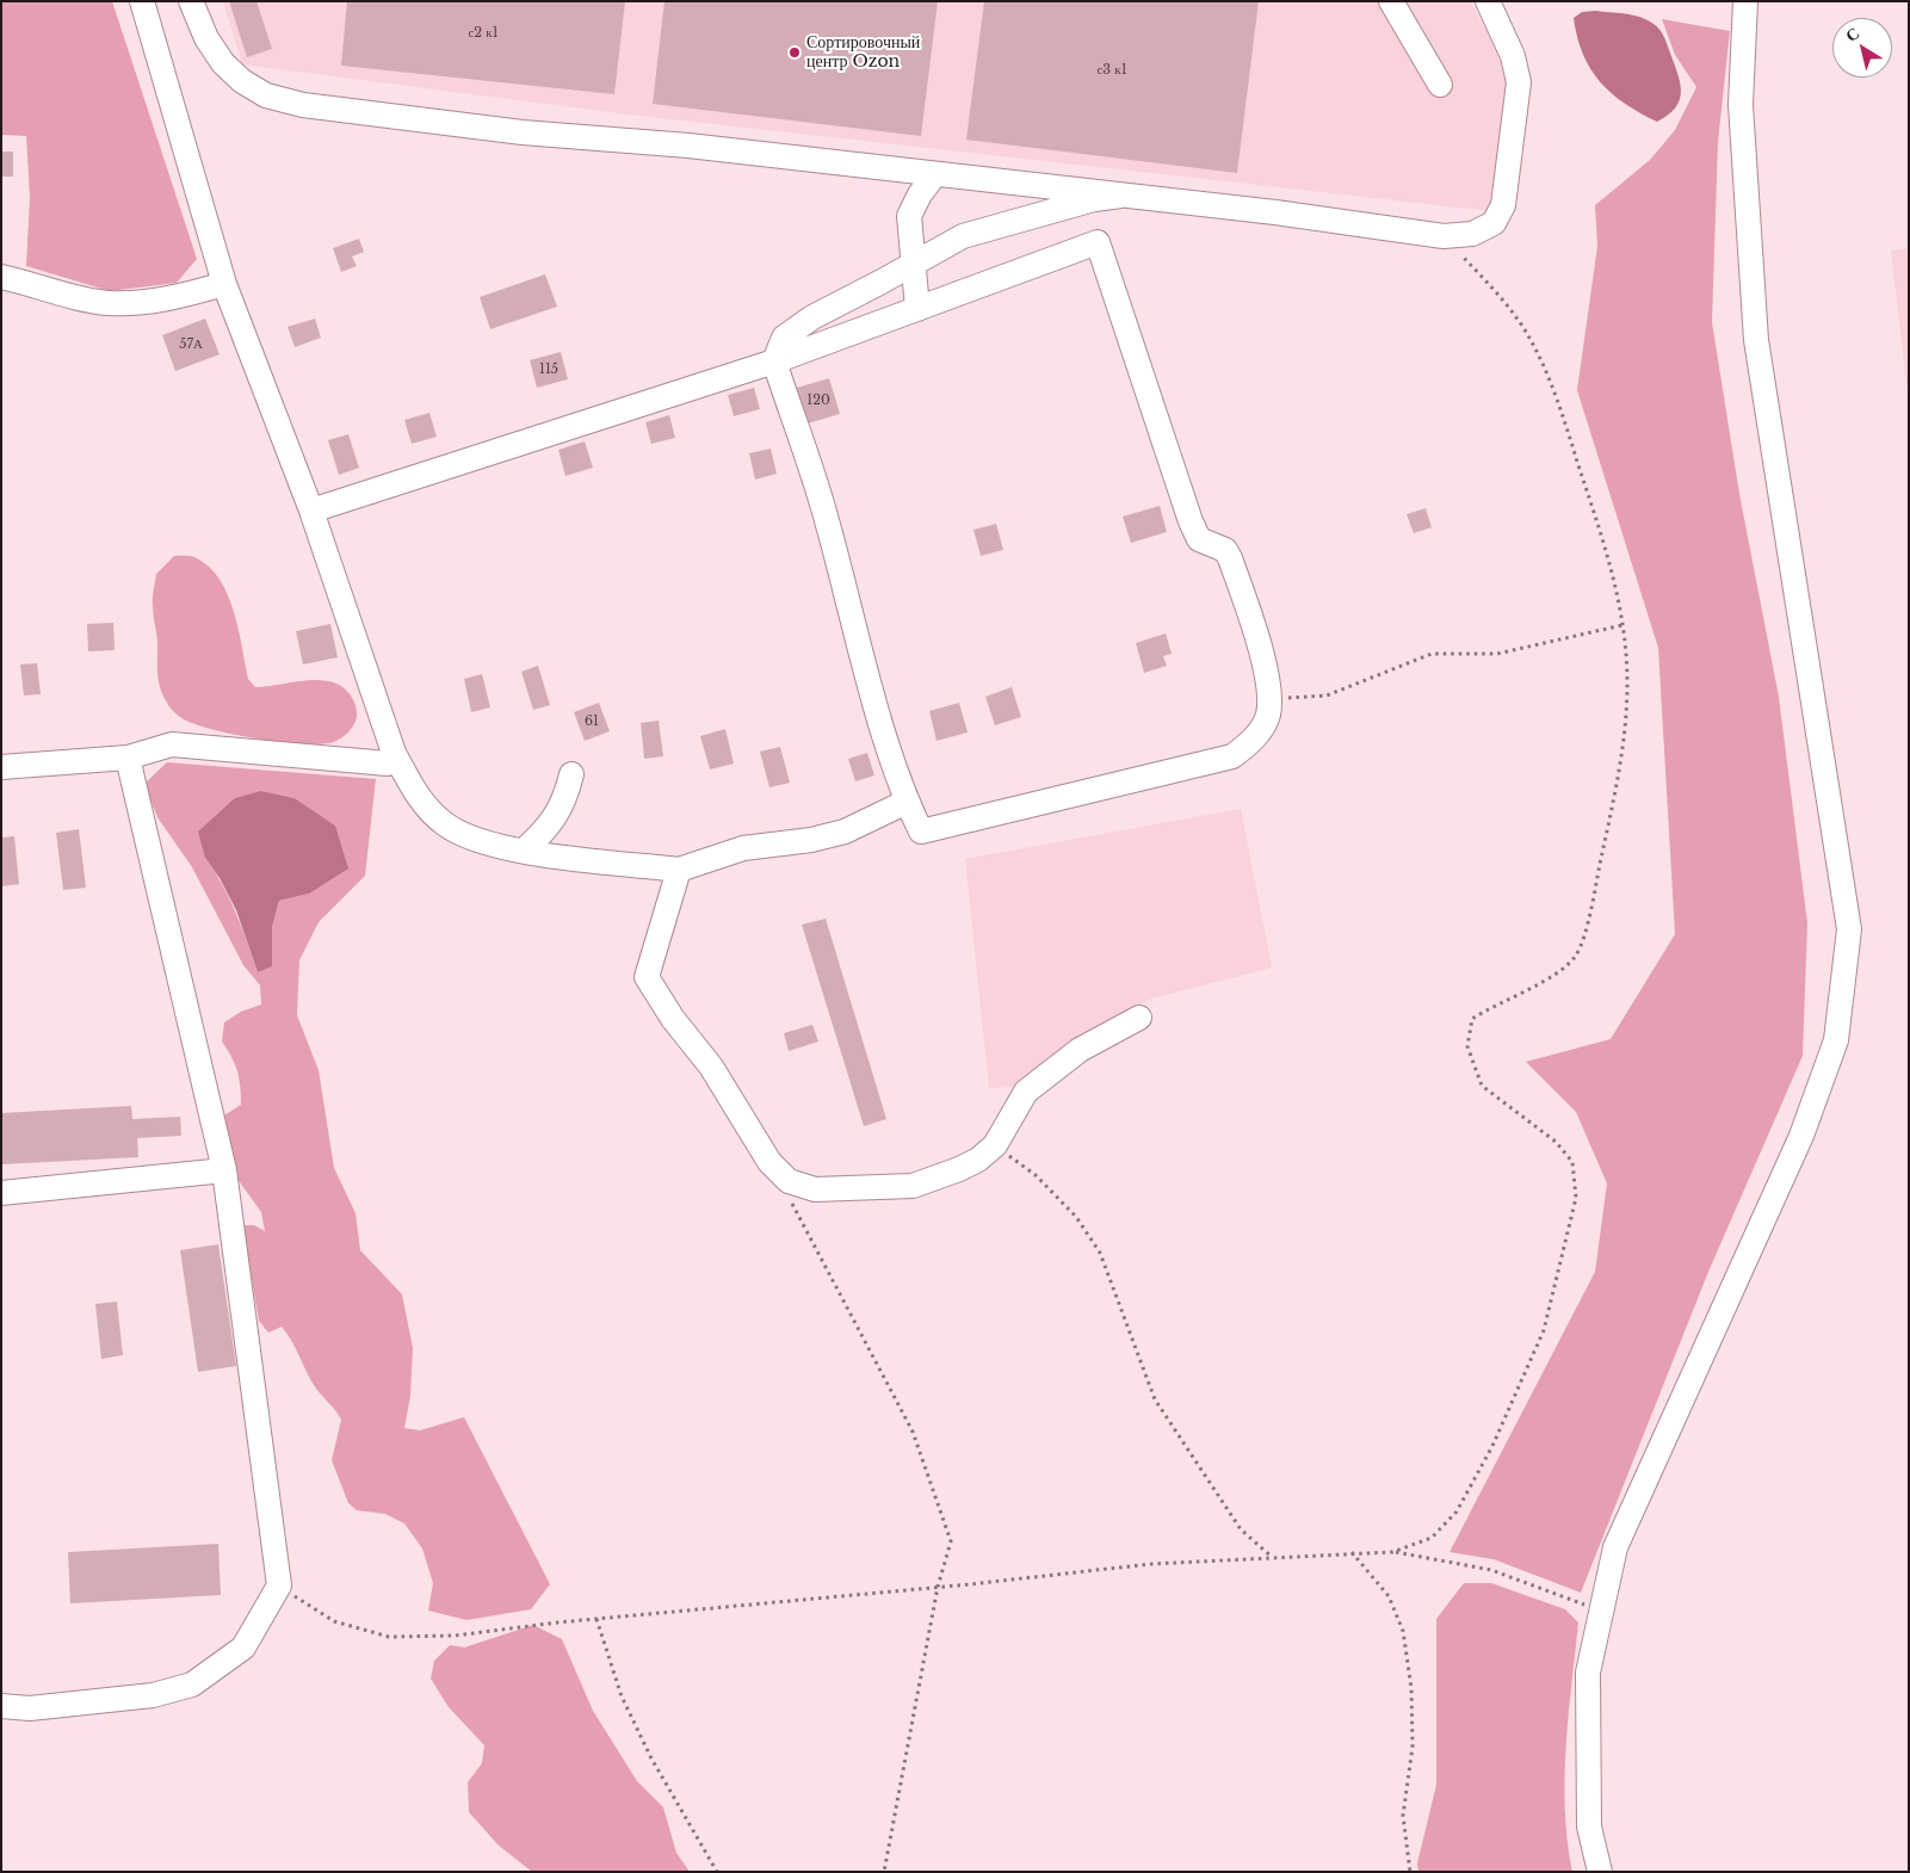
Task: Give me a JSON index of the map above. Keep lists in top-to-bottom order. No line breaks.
{"places":["Сортировочный центр Ozon"],"house_numbers":["с2 к1","с3 к1","57А","115","120","61"],"north":"top left"}
